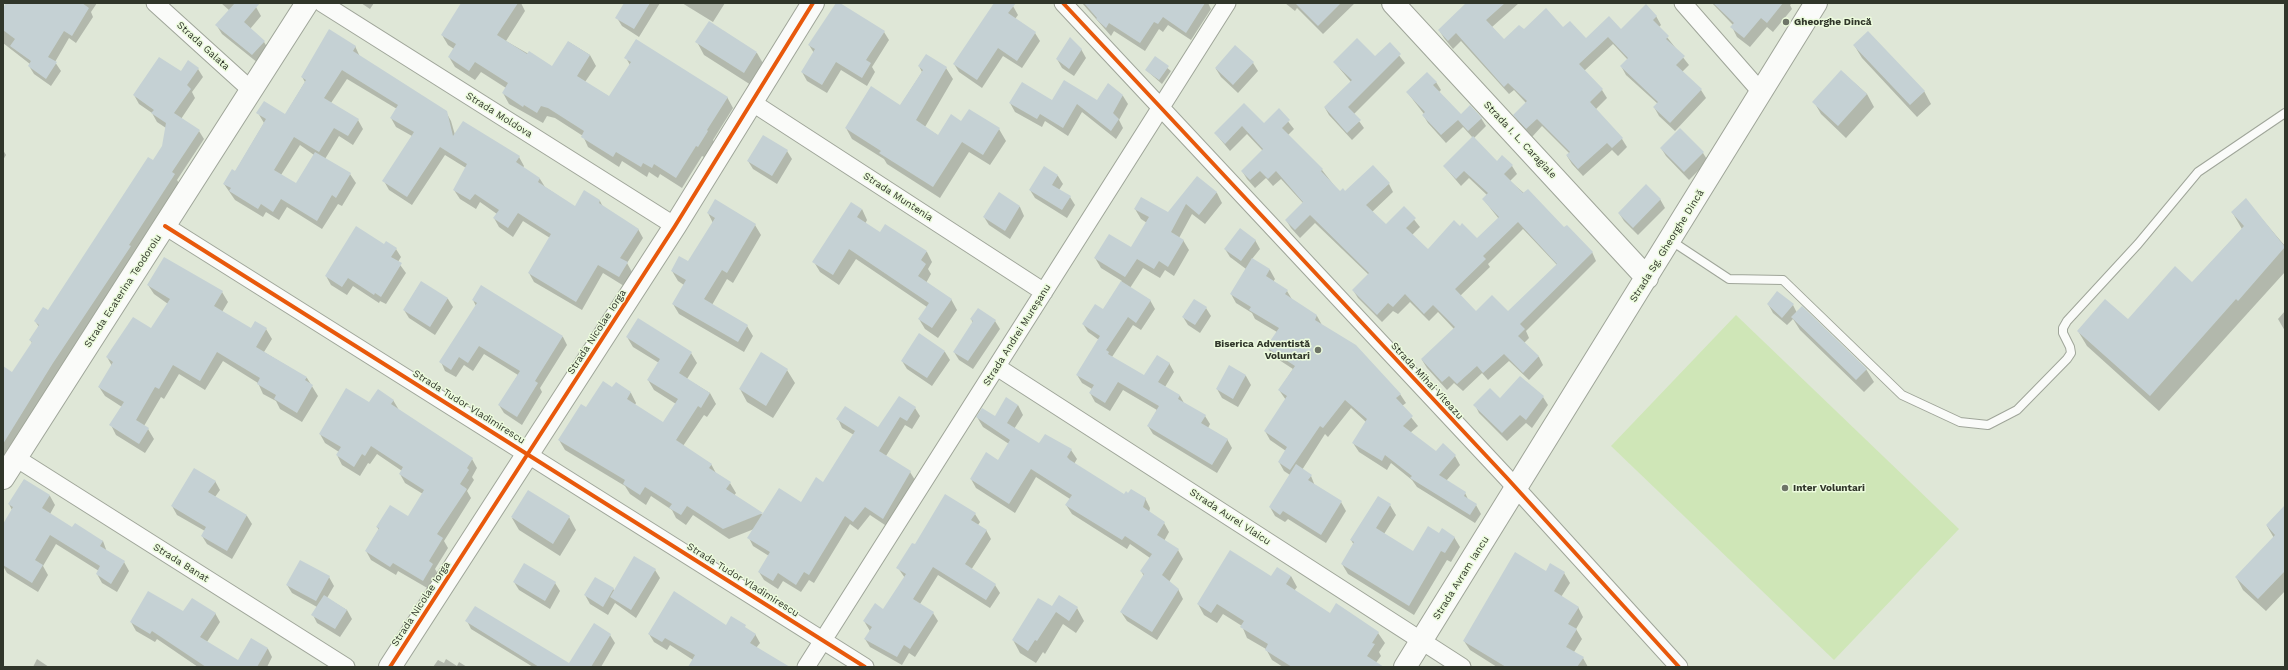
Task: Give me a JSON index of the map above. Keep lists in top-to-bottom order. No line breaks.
{"streets":{"street":["Strada Galata","Strada Moldova","Strada I. L. Caragiale","Strada Muntenia","Strada Sg. Gheorghe Dincă","Strada Ecaterina Teodoroiu","Strada Nicolae Iorga","Strada Andrei Mureșanu","Strada Mihai Viteazu","Strada Tudor Vladimirescu","Strada Aurel Vlaicu","Strada Banat","Strada Avram Iancu"]},"crossings":[["Strada Galata","Strada Ecaterina Teodoroiu"],["Strada Moldova","Strada Nicolae Iorga"],["Strada I. L. Caragiale","Strada Sg. Gheorghe Dincă"],["Strada Muntenia","Strada Nicolae Iorga"],["Strada Muntenia","Strada Andrei Mureșanu"],["Strada Sg. Gheorghe Dincă","Strada Mihai Viteazu"],["Strada Sg. Gheorghe Dincă","Strada Avram Iancu"],["Strada Ecaterina Teodoroiu","Strada Tudor Vladimirescu"],["Strada Ecaterina Teodoroiu","Strada Banat"],["Strada Nicolae Iorga","Strada Tudor Vladimirescu"],["Strada Andrei Mureșanu","Strada Mihai Viteazu"],["Strada Andrei Mureșanu","Strada Tudor Vladimirescu"],["Strada Andrei Mureșanu","Strada Aurel Vlaicu"],["Strada Mihai Viteazu","Strada Avram Iancu"],["Strada Aurel Vlaicu","Strada Avram Iancu"]],"places":["Gheorghe Dincă","Biserica Adventistă Voluntari","Inter Voluntari"]}
